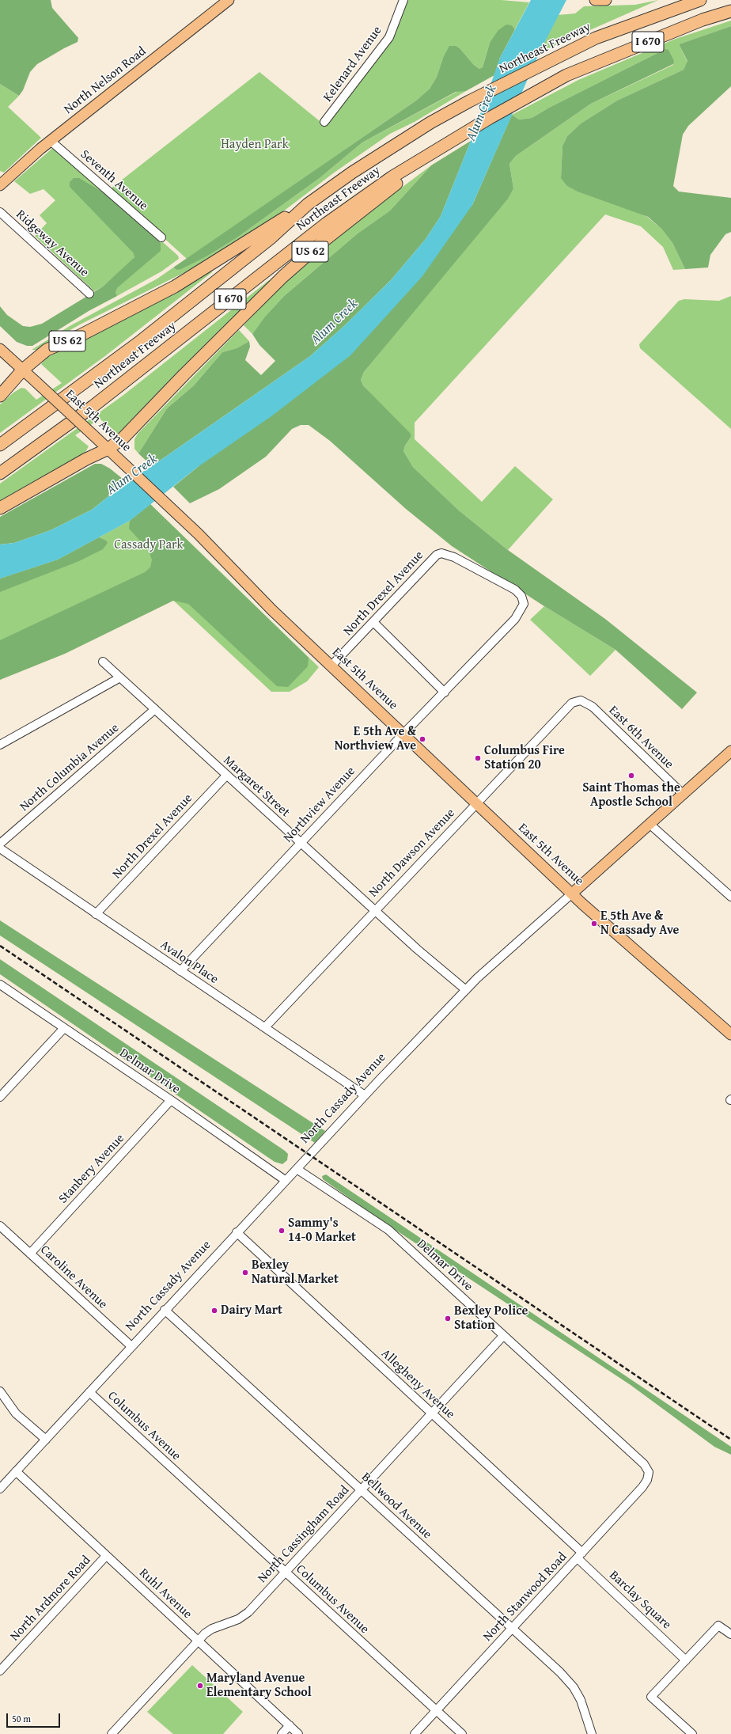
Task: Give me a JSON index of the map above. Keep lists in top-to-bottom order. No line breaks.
{"streets":{"highway":["I 670","Northeast Freeway","US 62"],"main road":["North Nelson Road","East 5th Avenue","North Cassady Avenue"],"street":["Kelenard Avenue","Seventh Avenue","Ridgeway Avenue","North Drexel Avenue","East 6th Avenue","North Columbia Avenue","Margaret Street","Northview Avenue","North Dawson Avenue","Avalon Place","Delmar Drive","Stanbery Avenue","Caroline Avenue","Allegheny Avenue","Columbus Avenue","Bellwood Avenue","North Cassingham Road","Ruhl Avenue","North Stanwood Road","North Ardmore Road","Barclay Square"]},"crossings":[["Northeast Freeway","US 62"],["North Nelson Road","Seventh Avenue"],["US 62","East 5th Avenue"],["East 5th Avenue","North Drexel Avenue"],["East 5th Avenue","Northview Avenue"],["East 5th Avenue","North Dawson Avenue"],["East 5th Avenue","North Cassady Avenue"],["North Drexel Avenue","Margaret Street"],["North Drexel Avenue","Northview Avenue"],["North Drexel Avenue","Avalon Place"],["East 6th Avenue","North Dawson Avenue"],["East 6th Avenue","North Cassady Avenue"],["North Columbia Avenue","Margaret Street"],["Margaret Street","Northview Avenue"],["Margaret Street","North Dawson Avenue"],["Margaret Street","North Cassady Avenue"],["Northview Avenue","Avalon Place"],["North Dawson Avenue","Avalon Place"],["Avalon Place","North Cassady Avenue"],["Delmar Drive","North Cassady Avenue"],["Delmar Drive","Stanbery Avenue"],["Delmar Drive","North Cassingham Road"],["Delmar Drive","North Stanwood Road"],["North Cassady Avenue","Caroline Avenue"],["North Cassady Avenue","Allegheny Avenue"],["North Cassady Avenue","Columbus Avenue"],["North Cassady Avenue","Bellwood Avenue"],["North Cassady Avenue","Ruhl Avenue"],["Stanbery Avenue","Caroline Avenue"],["Allegheny Avenue","North Cassingham Road"],["Allegheny Avenue","North Stanwood Road"],["Allegheny Avenue","Barclay Square"],["Columbus Avenue","North Cassingham Road"],["Columbus Avenue","North Stanwood Road"],["Bellwood Avenue","North Cassingham Road"],["Bellwood Avenue","North Stanwood Road"],["North Cassingham Road","Ruhl Avenue"],["Ruhl Avenue","North Ardmore Road"],["North Stanwood Road","Barclay Square"]],"water":["Alum Creek"],"parks":["Hayden Park","Cassady Park"],"places":["E 5th Ave & Northview Ave","Columbus Fire Station 20","Saint Thomas the Apostle School","E 5th Ave & N Cassady Ave","Sammy's 14-0 Market","Bexley Natural Market","Dairy Mart","Bexley Police Station","Maryland Avenue Elementary School"],"scale_bar":"50 m"}
